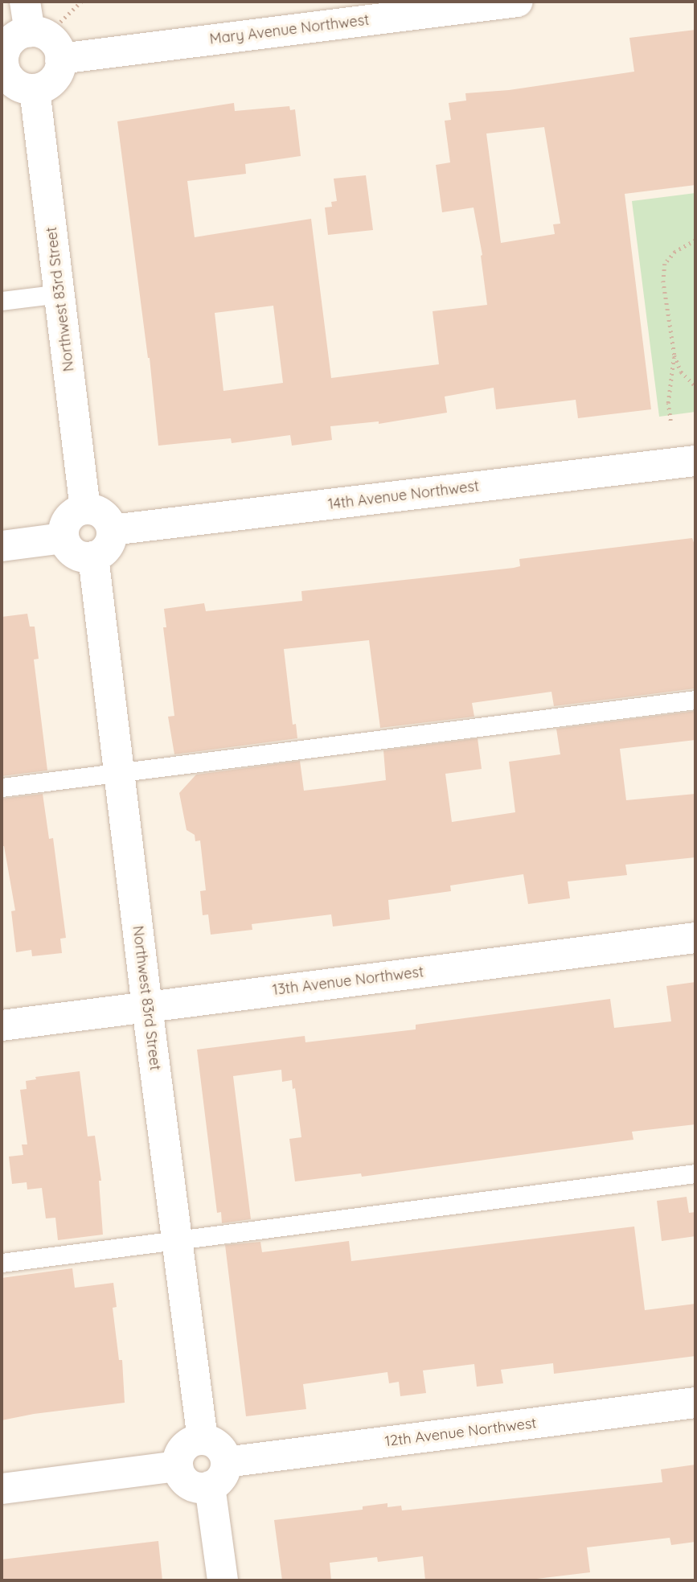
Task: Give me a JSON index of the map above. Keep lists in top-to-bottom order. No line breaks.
{"streets":{"street":["Mary Avenue Northwest","Northwest 83rd Street","14th Avenue Northwest","13th Avenue Northwest","12th Avenue Northwest"]},"crossings":[["Mary Avenue Northwest","Northwest 83rd Street"],["Northwest 83rd Street","14th Avenue Northwest"],["Northwest 83rd Street","13th Avenue Northwest"],["Northwest 83rd Street","12th Avenue Northwest"]]}
